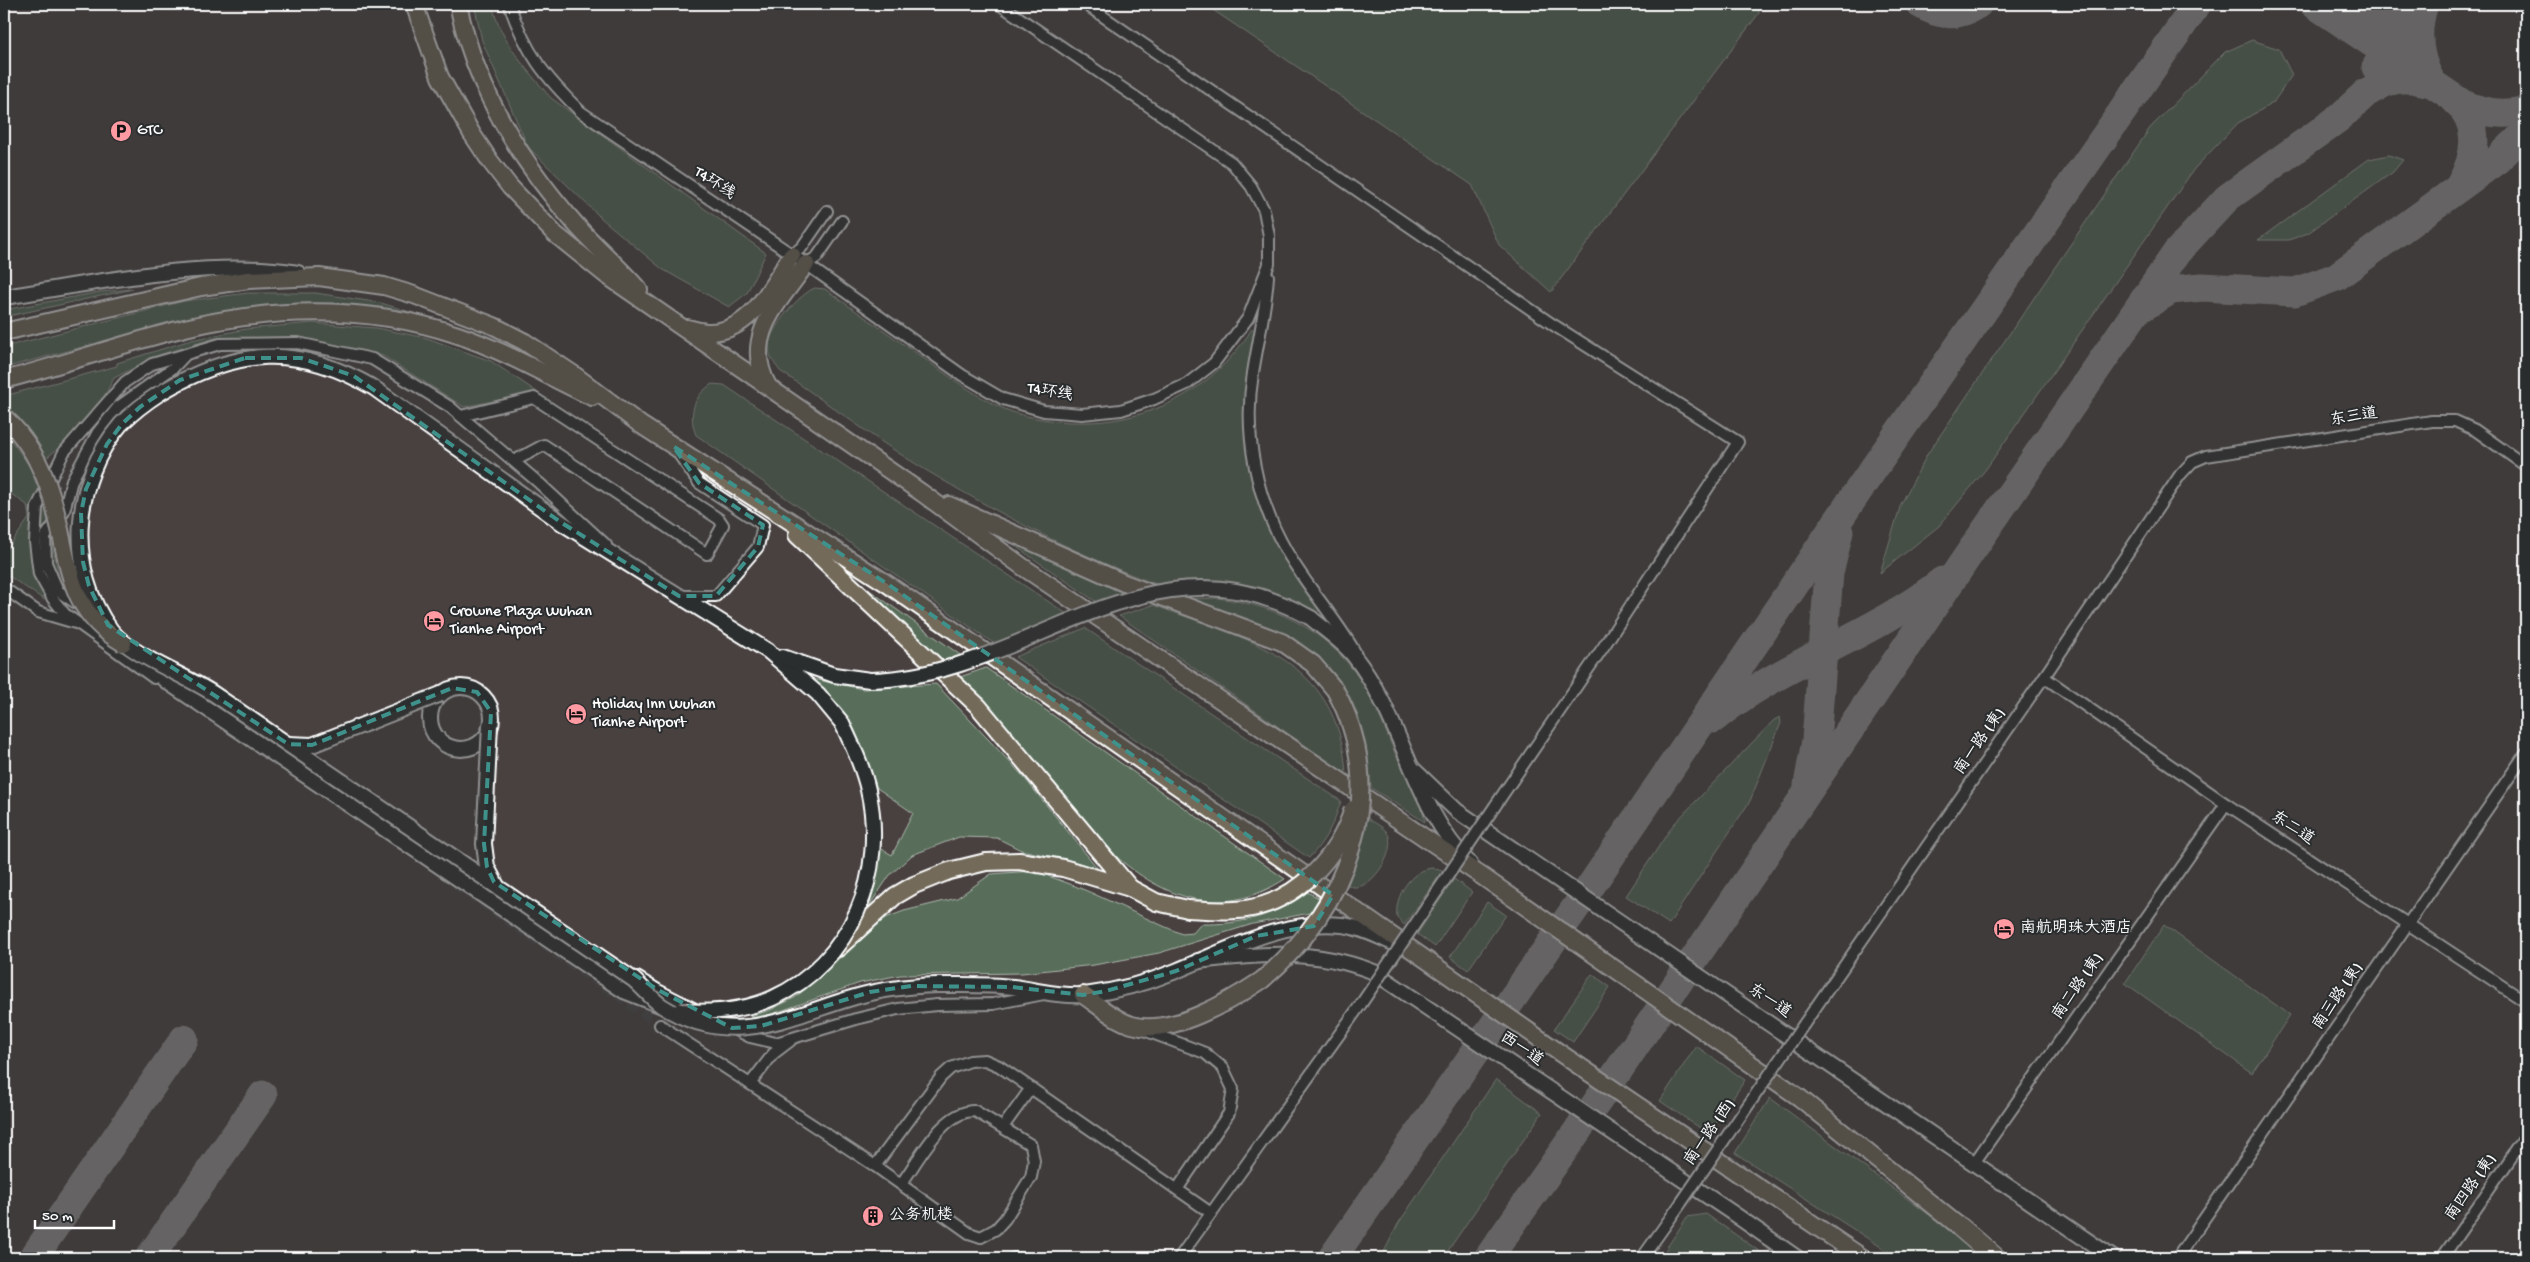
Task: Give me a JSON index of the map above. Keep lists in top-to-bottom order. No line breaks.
{"streets":{"main road":["东一道","西一道"],"street":["T4环线","东三道","南一路 (東)","东二道","南二路 (東)","南三路 (東)","南一路 (西)","南四路 (東)"]},"crossings":[["东三道","南一路 (東)"],["南一路 (東)","东二道"],["南一路 (東)","南一路 (西)"],["东二道","南二路 (東)"],["东二道","南三路 (東)"],["南二路 (東)","东一道"]],"places":{"parking":["GTC"],"hotel":["Crowne Plaza Wuhan Tianhe Airport","Holiday Inn Wuhan Tianhe Airport","南航明珠大酒店"],"building":["公务机楼"]},"scale_bar":"50 m"}
